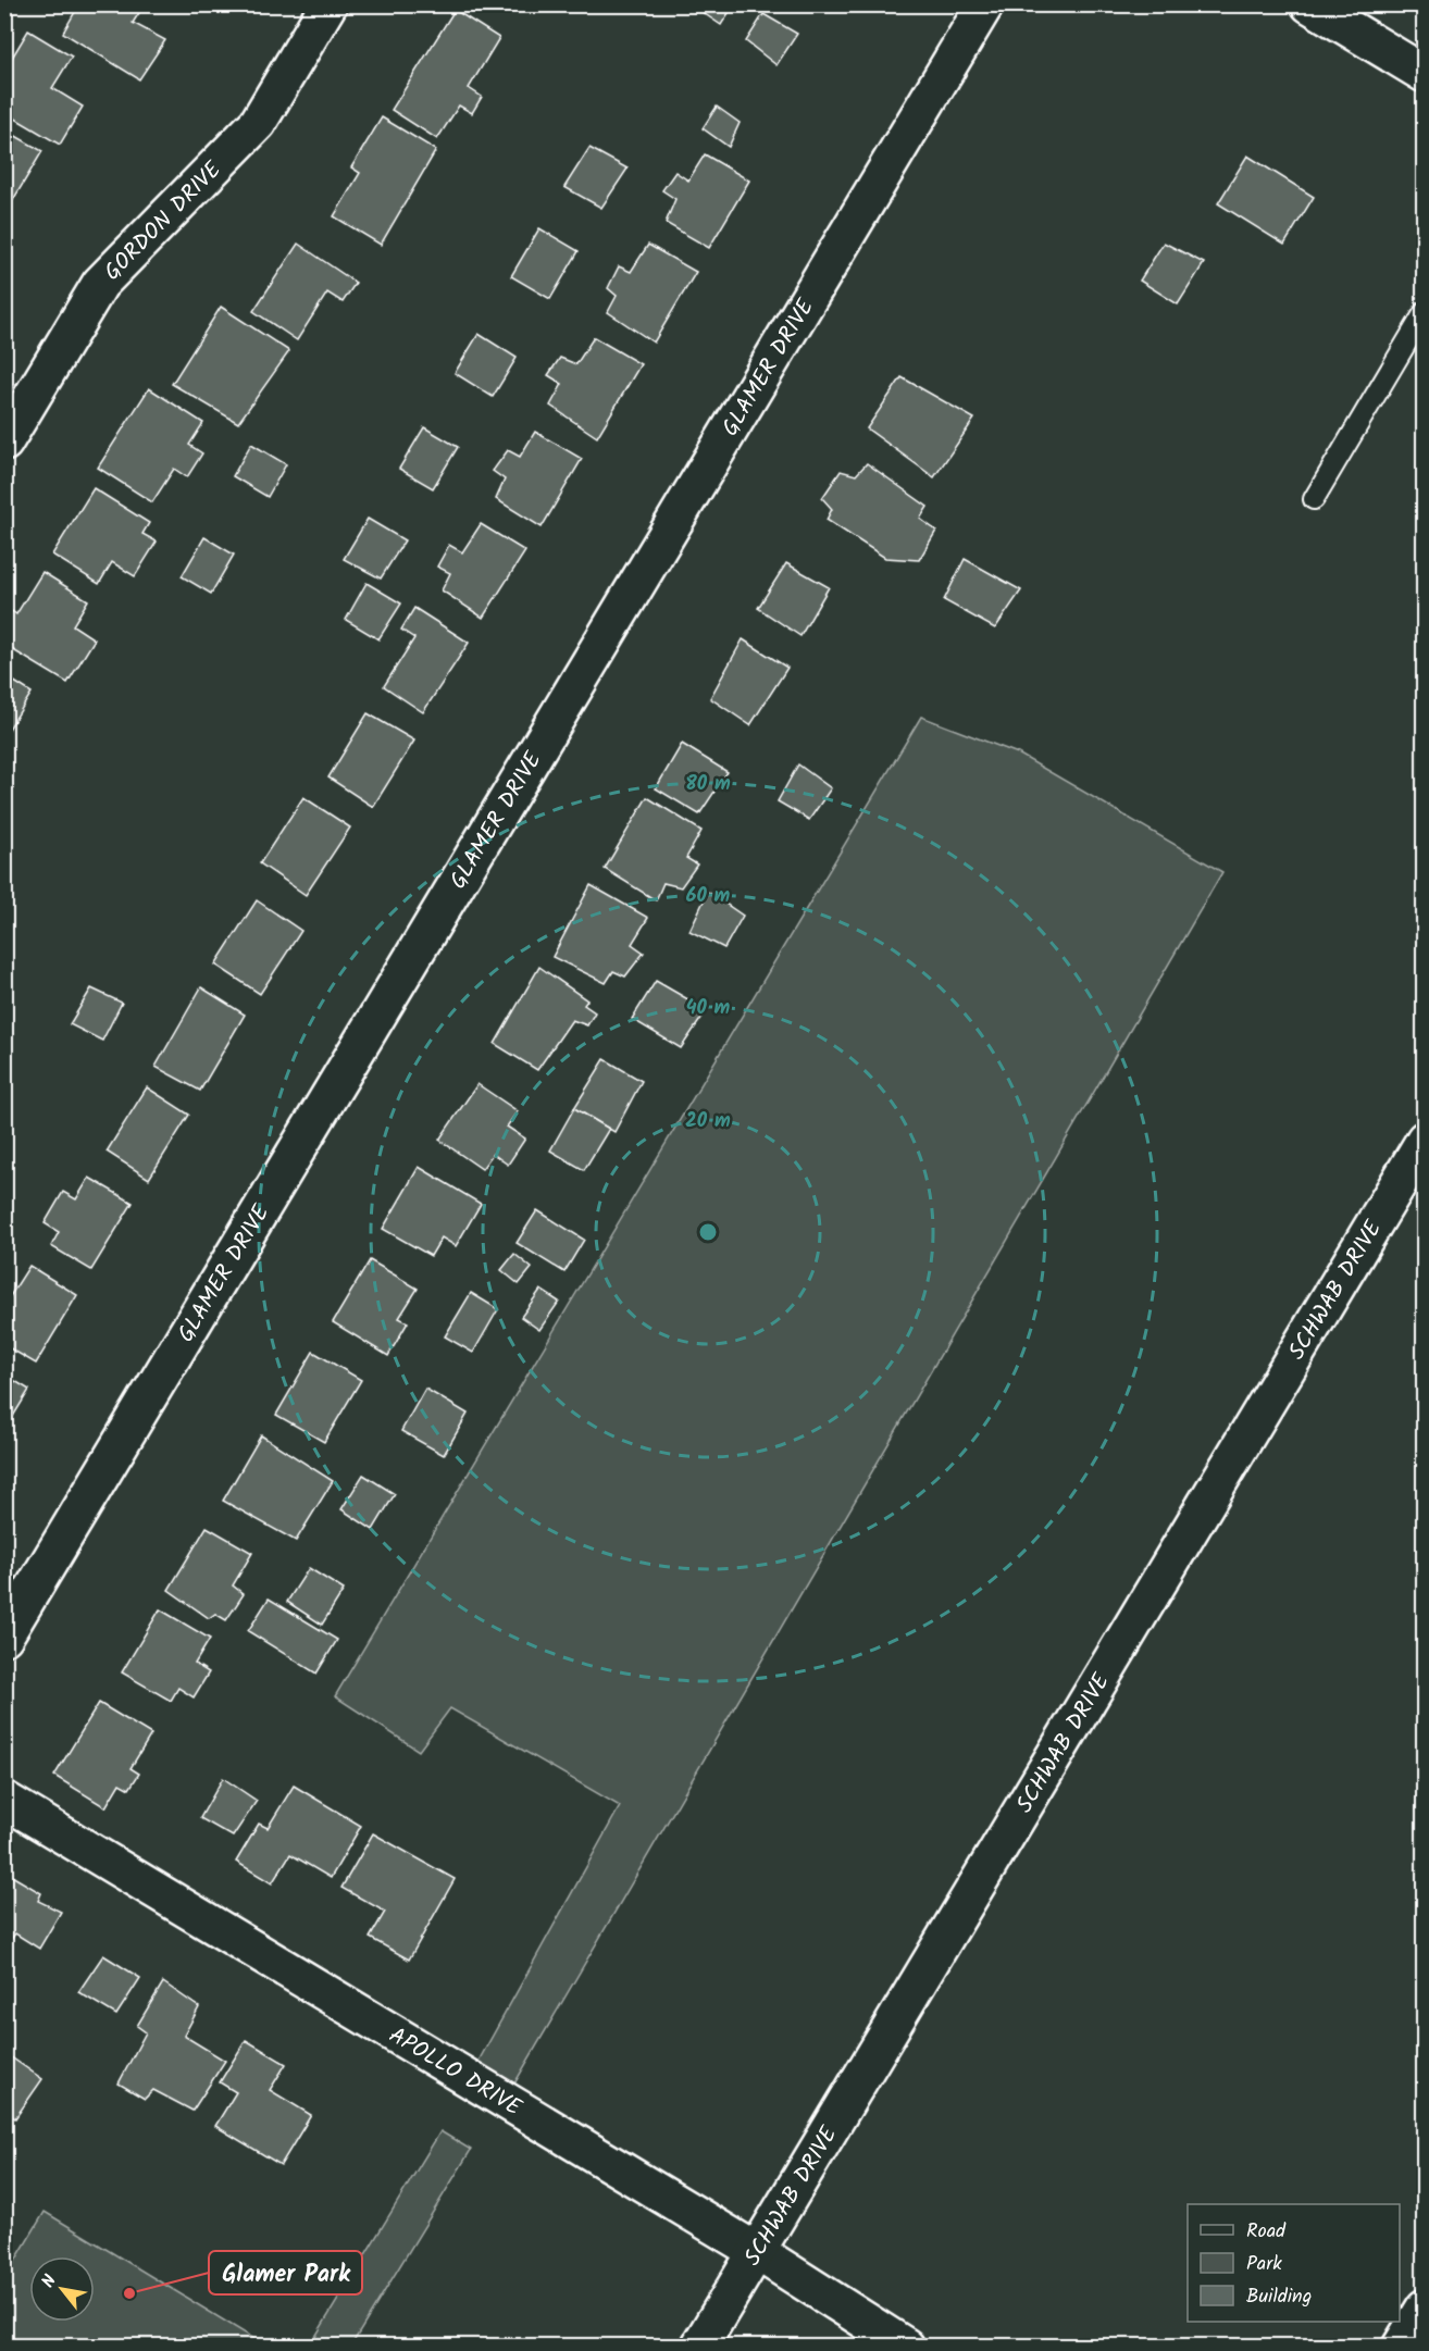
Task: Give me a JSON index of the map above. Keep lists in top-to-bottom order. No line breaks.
{"streets":{"street":["GORDON DRIVE","GLAMER DRIVE","SCHWAB DRIVE","APOLLO DRIVE"]},"crossings":[["SCHWAB DRIVE","APOLLO DRIVE"]],"places":["Glamer Park"],"legend":["Road","Park","Building"],"north":"top left","rings":["80 m","60 m","40 m","20 m"]}
